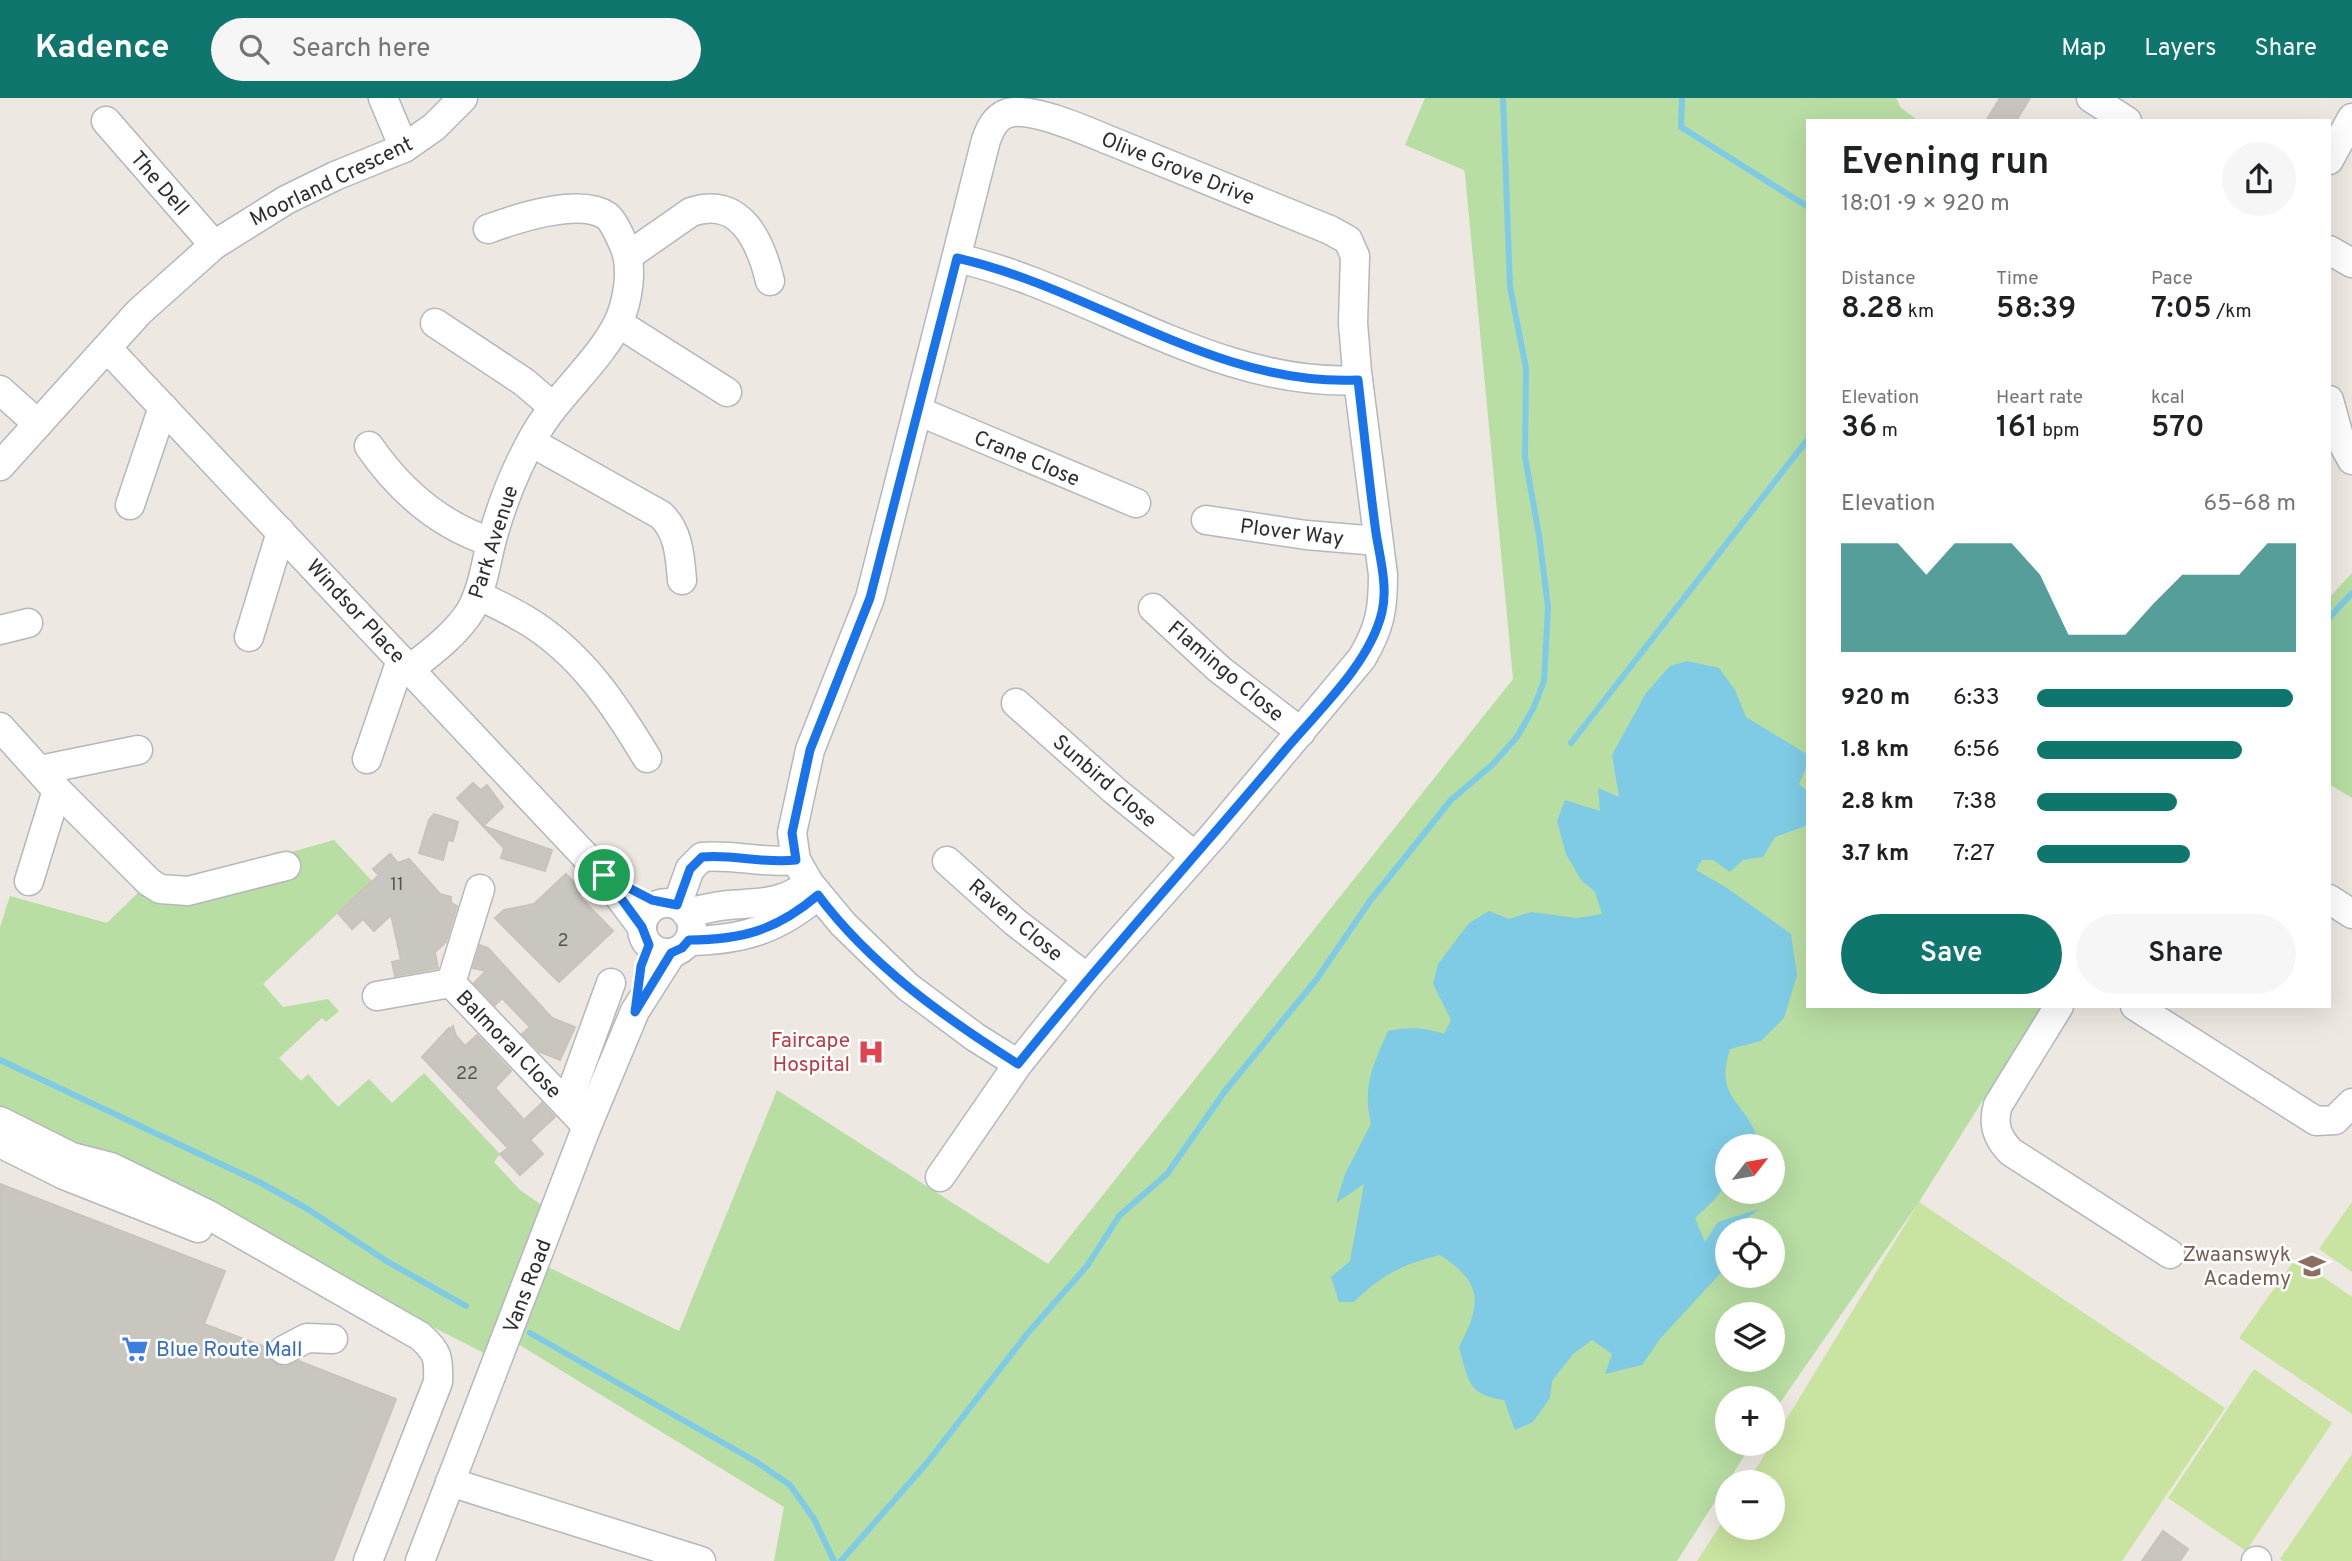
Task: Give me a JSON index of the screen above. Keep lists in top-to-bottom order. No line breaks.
{"streets":{"street":["Olive Grove Drive","Moorland Crescent","The Dell","Crane Close","Plover Way","Park Avenue","Windsor Place","Flamingo Close","Sunbird Close","Raven Close","Balmoral Close","Vans Road"]},"crossings":[["Moorland Crescent","The Dell"],["Moorland Crescent","Windsor Place"],["Park Avenue","Windsor Place"],["Windsor Place","Vans Road"],["Balmoral Close","Vans Road"]],"places":{"hospital":["Faircape Hospital"],"school or university":["Zwaanswyk Academy"],"supermarket":["Blue Route Mall"]},"house_numbers":["11","2","22"],"north":"top right","page":{"header":"Kadence","search":"Search here","nav":["Map","Layers","Share"],"heading":["Evening run","18:01 · 9 × 920 m"],"stats":[["Distance","8.28 km"],["Time","58:39"],["Pace","7:05 /km"],["Elevation","36 m"],["Heart rate","161 bpm"],["kcal","570"]],"chart":["Elevation","65–68 m"],"list":[{"name":"920 m","note":"6:33"},{"name":"1.8 km","note":"6:56"},{"name":"2.8 km","note":"7:38"},{"name":"3.7 km","note":"7:27"}],"buttons":["Save","Share"],"map_buttons":["+","−"]}}
